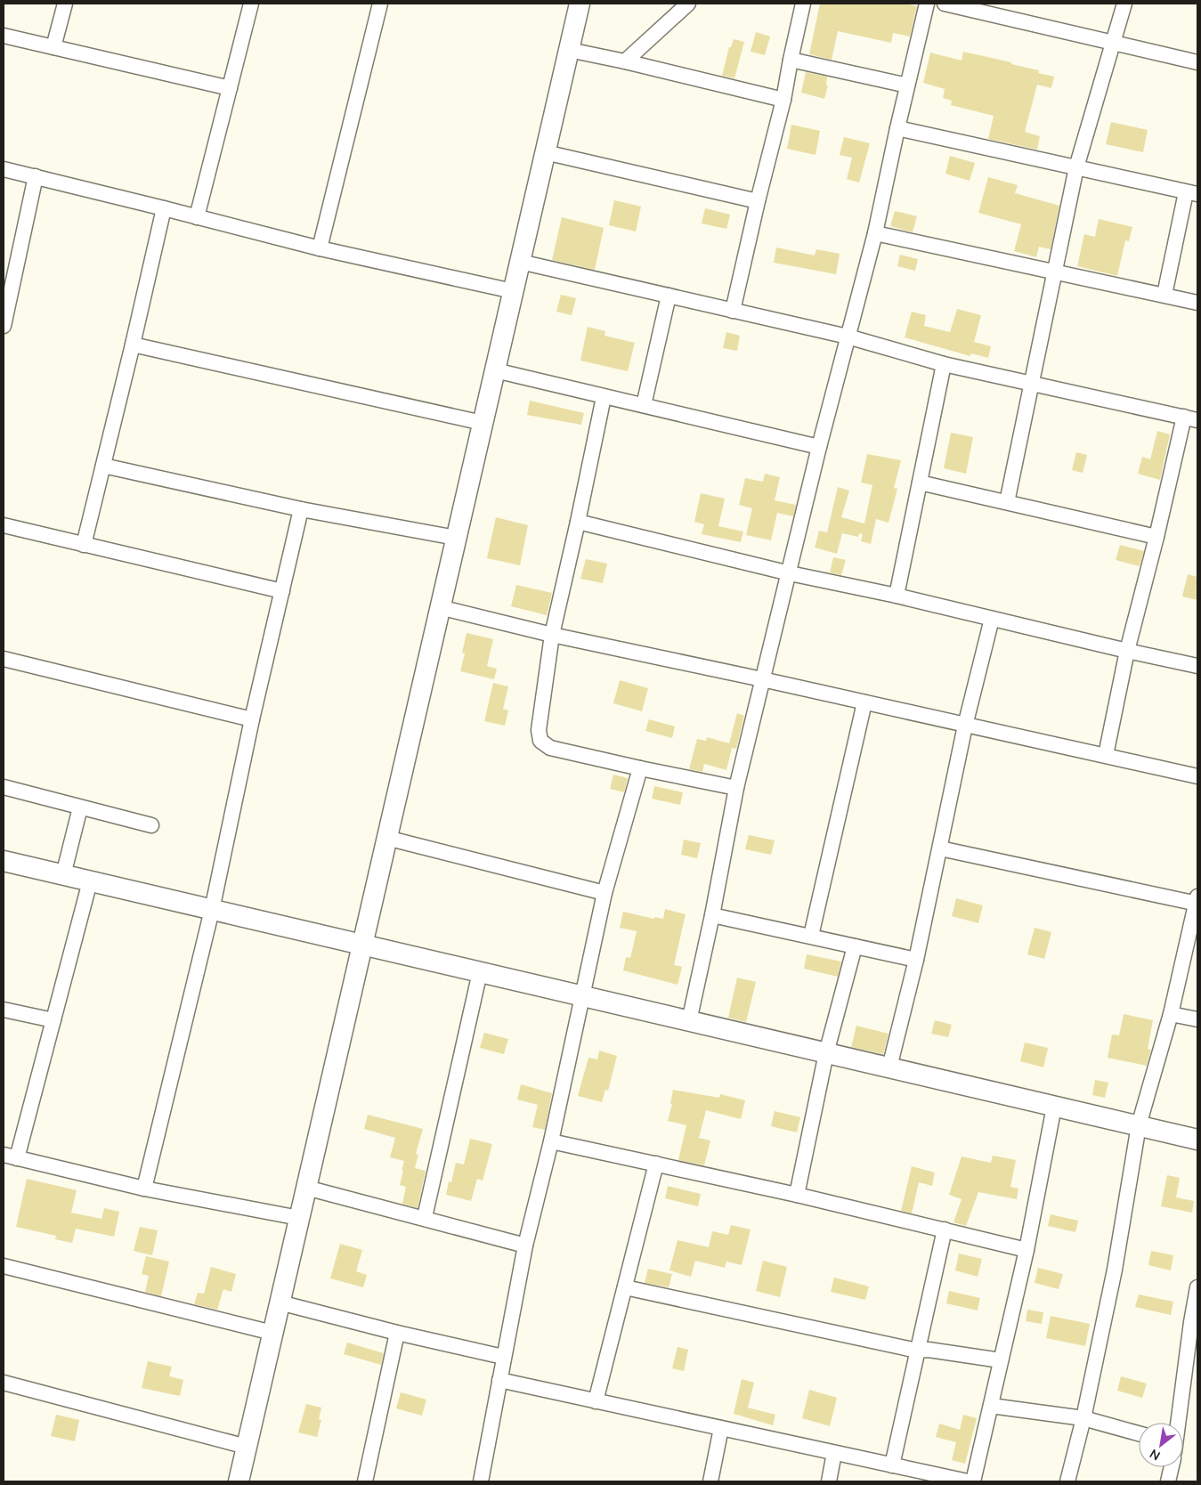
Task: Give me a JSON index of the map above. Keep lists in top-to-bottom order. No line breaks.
{"north":"bottom left"}
